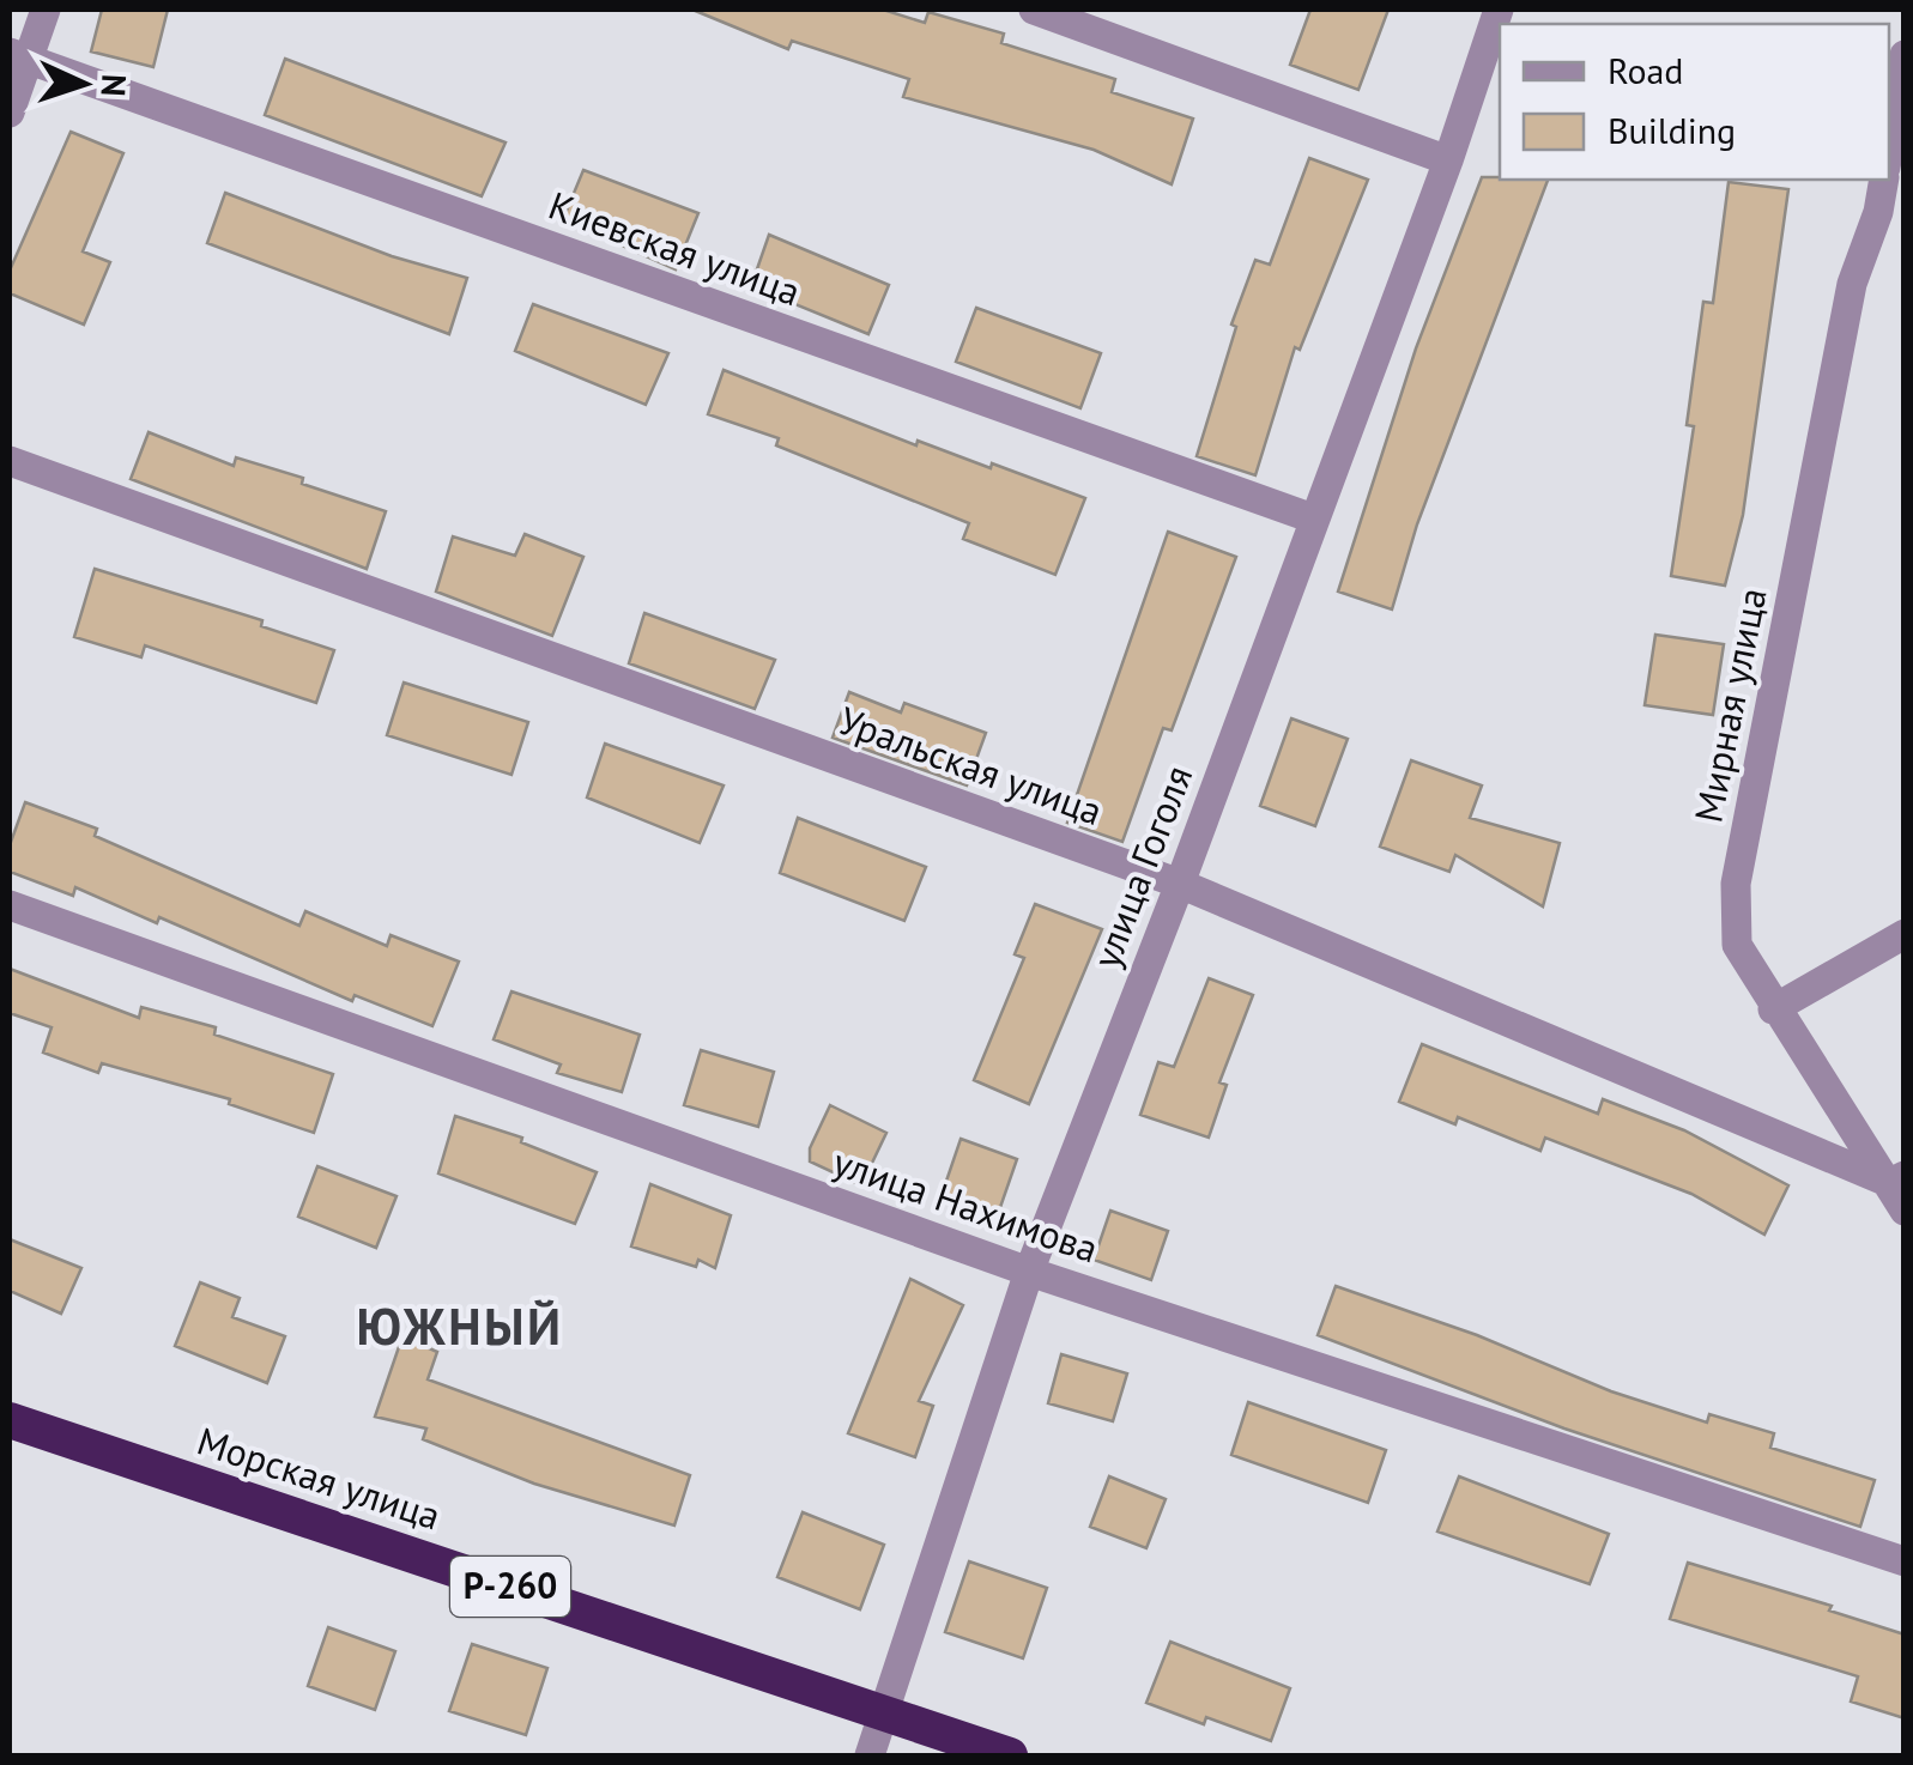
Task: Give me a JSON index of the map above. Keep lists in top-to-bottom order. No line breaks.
{"streets":{"highway":["Морская улица","Р-260"],"street":["Киевская улица","Мирная улица","Уральская улица","улица Гоголя","улица Нахимова"]},"crossings":[["Киевская улица","улица Гоголя"],["Мирная улица","Уральская улица"],["Уральская улица","улица Гоголя"],["улица Гоголя","улица Нахимова"],["улица Гоголя","Морская улица"]],"districts":["ЮЖНЫЙ"],"legend":["Road","Building"],"north":"right"}
